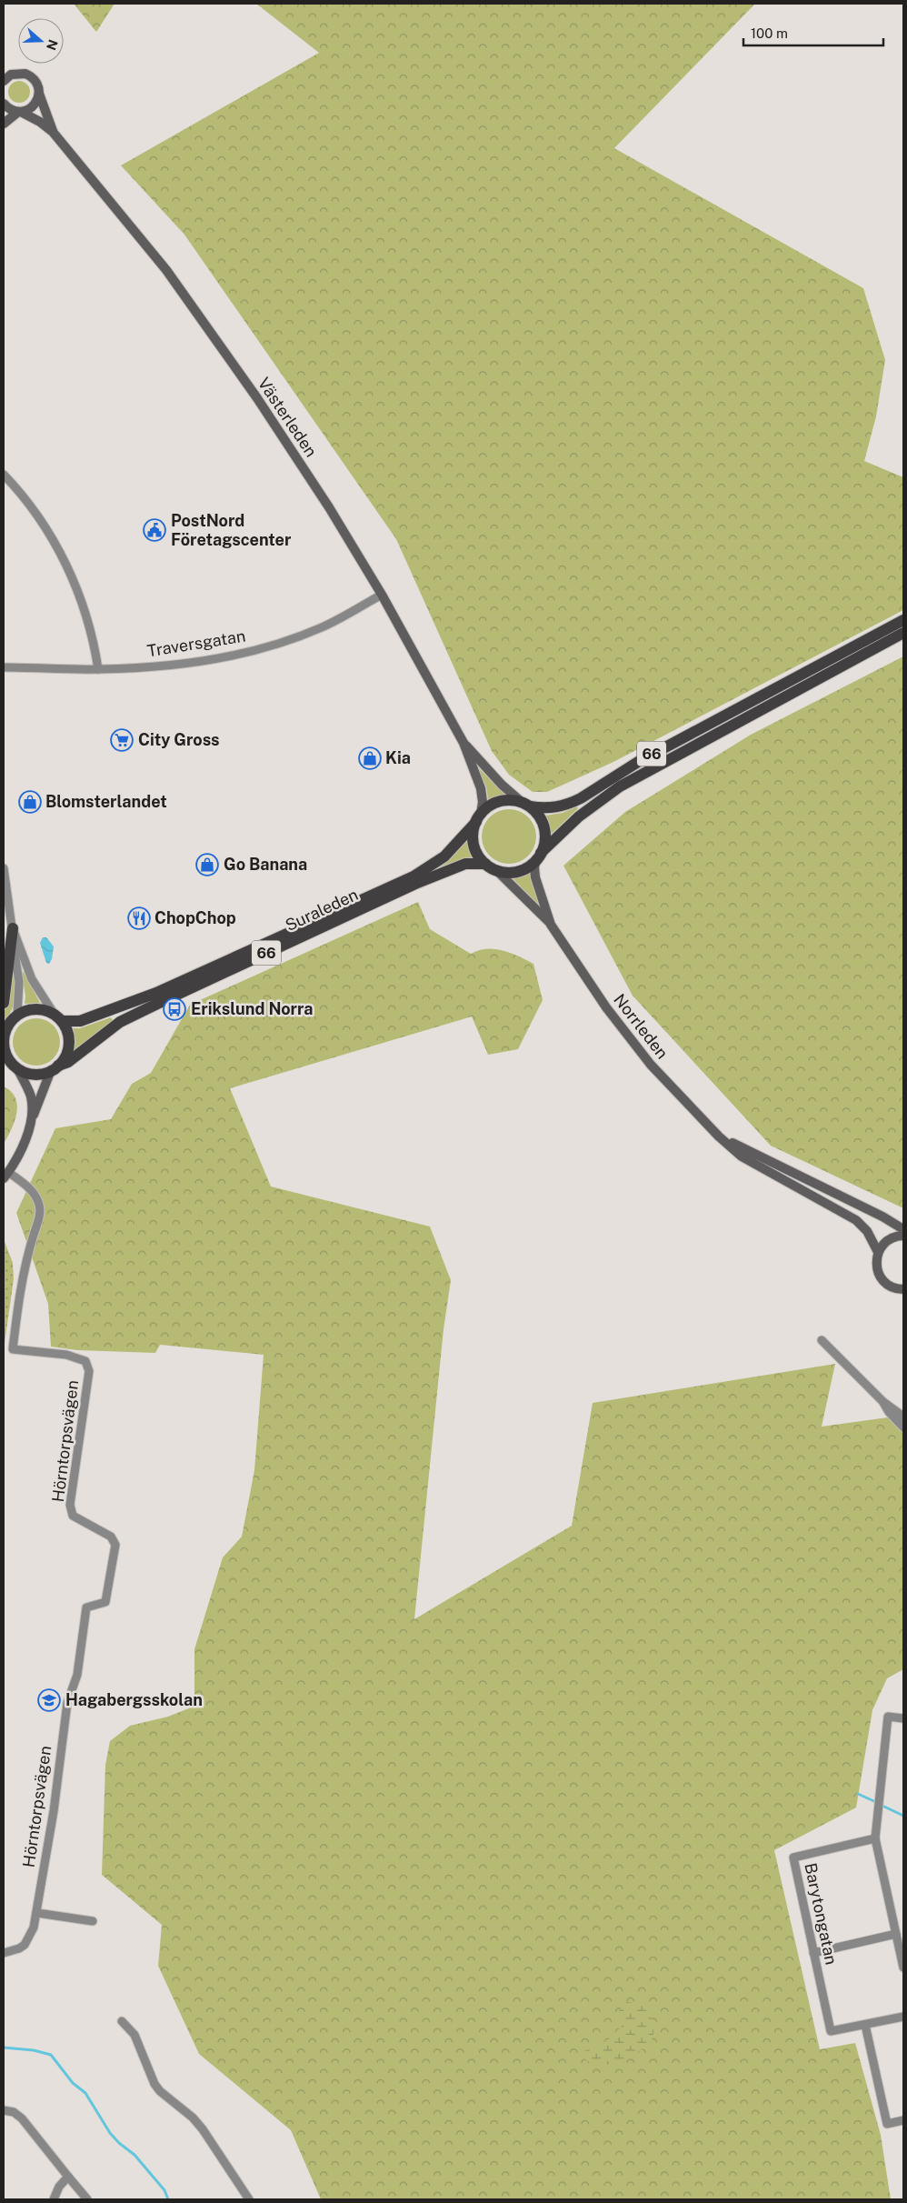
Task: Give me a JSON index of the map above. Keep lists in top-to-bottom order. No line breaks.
{"streets":{"main road":["66","Suraleden"],"street":["Västerleden","Traversgatan","Norrleden","Hörntorpsvägen","Barytongatan"]},"crossings":[["Västerleden","Traversgatan"],["Västerleden","66"],["Västerleden","Suraleden"],["Västerleden","Norrleden"],["66","Suraleden"],["66","Norrleden"],["66","Hörntorpsvägen"],["Suraleden","Norrleden"],["Suraleden","Hörntorpsvägen"]],"places":{"public building":["PostNord Företagscenter"],"supermarket":["City Gross"],"shop":["Kia","Blomsterlandet","Go Banana"],"restaurant":["ChopChop"],"bus stop":["Erikslund Norra"],"school or university":["Hagabergsskolan"]},"scale_bar":"100 m","north":"right"}
